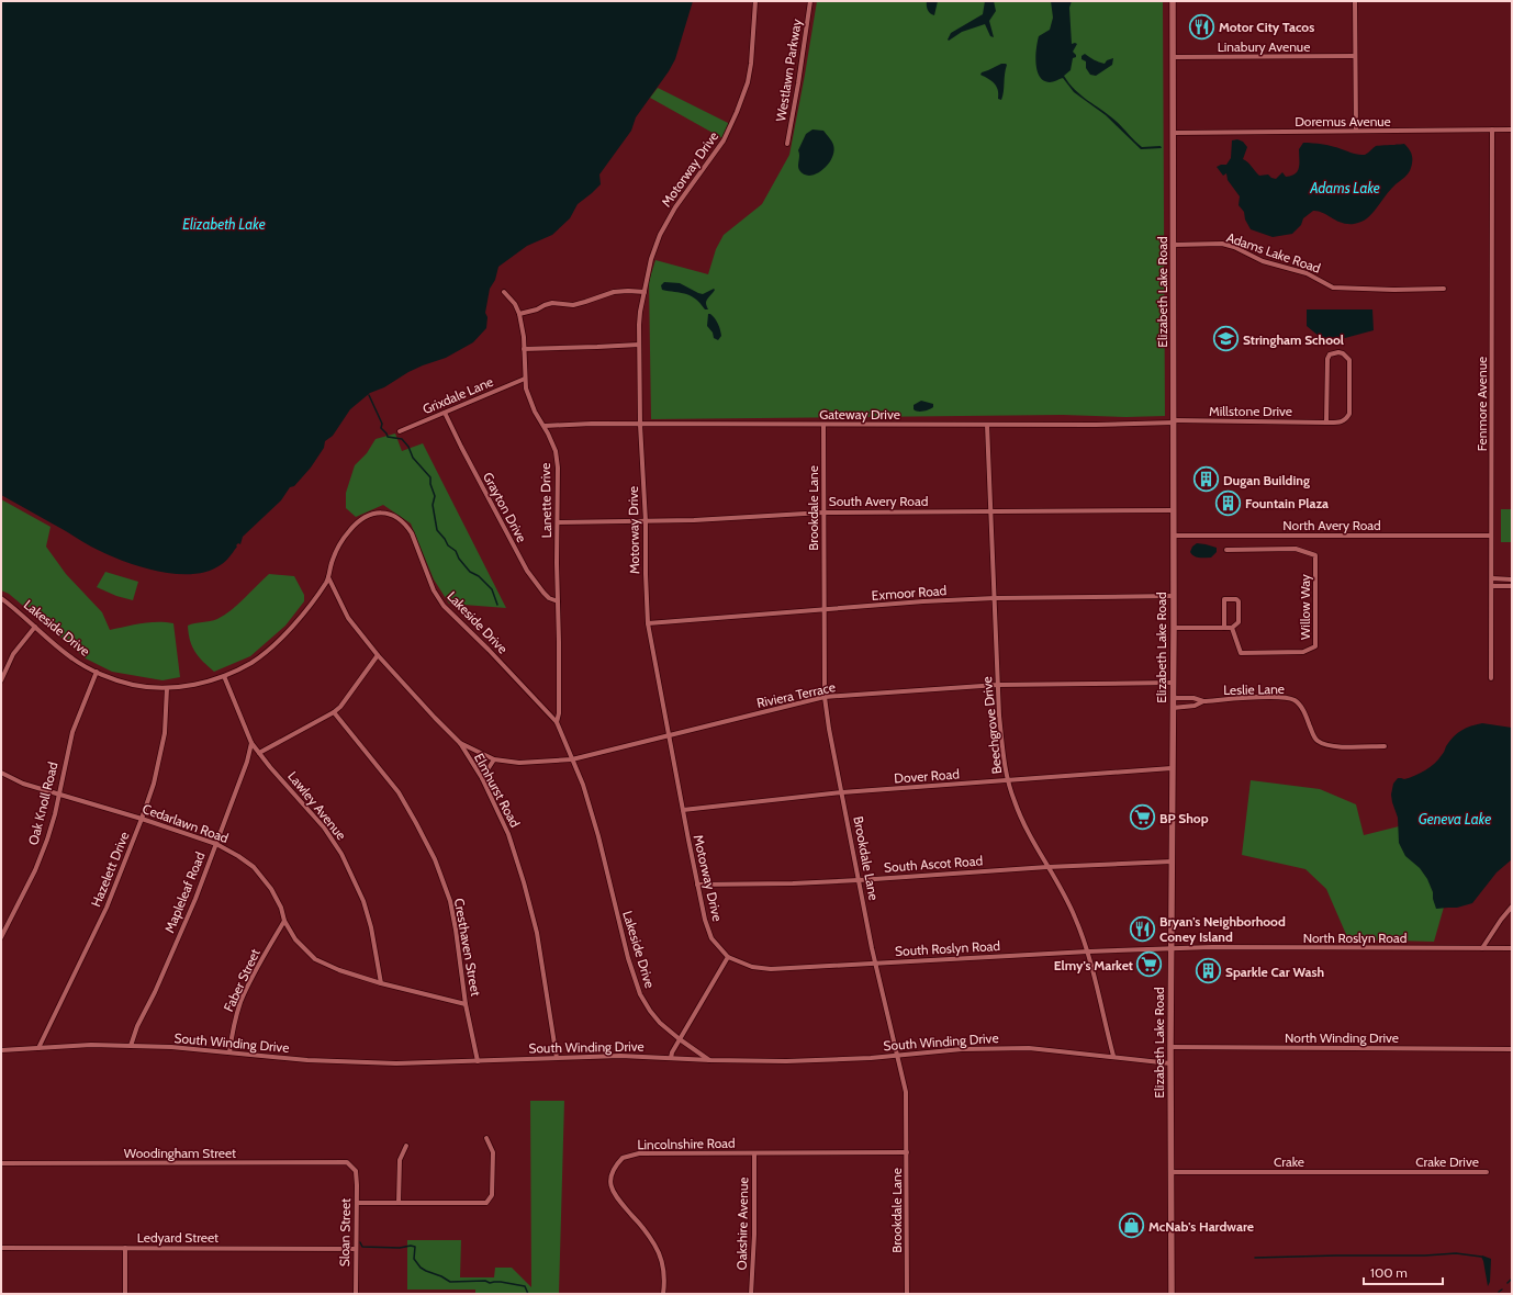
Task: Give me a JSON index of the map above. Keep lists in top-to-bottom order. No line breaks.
{"streets":{"main road":["Elizabeth Lake Road"],"street":["Linabury Avenue","Westlawn Parkway","Doremus Avenue","Motorway Drive","Adams Lake Road","Grixdale Lane","Fenmore Avenue","Millstone Drive","Gateway Drive","Lanette Drive","South Avery Road","Grayton Drive","Brookdale Lane","North Avery Road","Exmoor Road","Willow Way","Lakeside Drive","Leslie Lane","Riviera Terrace","Beechgrove Drive","Dover Road","Elmhurst Road","Oak Knoll Road","Lawley Avenue","Cedarlawn Road","South Ascot Road","Hazelett Drive","Mapleleaf Road","North Roslyn Road","Cresthaven Street","South Roslyn Road","Faber Street","North Winding Drive","South Winding Drive","Lincolnshire Road","Woodingham Street","Crake","Crake Drive","Oakshire Avenue","Sloan Street","Ledyard Street"]},"crossings":[["Linabury Avenue","Elizabeth Lake Road"],["Doremus Avenue","Elizabeth Lake Road"],["Doremus Avenue","Fenmore Avenue"],["Motorway Drive","Gateway Drive"],["Motorway Drive","South Avery Road"],["Motorway Drive","Exmoor Road"],["Motorway Drive","Riviera Terrace"],["Motorway Drive","Dover Road"],["Motorway Drive","South Ascot Road"],["Motorway Drive","South Roslyn Road"],["Adams Lake Road","Elizabeth Lake Road"],["Elizabeth Lake Road","Millstone Drive"],["Elizabeth Lake Road","Gateway Drive"],["Elizabeth Lake Road","South Avery Road"],["Elizabeth Lake Road","North Avery Road"],["Elizabeth Lake Road","Exmoor Road"],["Elizabeth Lake Road","Leslie Lane"],["Elizabeth Lake Road","Riviera Terrace"],["Elizabeth Lake Road","Dover Road"],["Elizabeth Lake Road","South Ascot Road"],["Elizabeth Lake Road","North Roslyn Road"],["Elizabeth Lake Road","South Roslyn Road"],["Elizabeth Lake Road","North Winding Drive"],["Elizabeth Lake Road","South Winding Drive"],["Elizabeth Lake Road","Crake"],["Grixdale Lane","Lanette Drive"],["Grixdale Lane","Grayton Drive"],["Fenmore Avenue","North Avery Road"],["Millstone Drive","Gateway Drive"],["Gateway Drive","Lanette Drive"],["Gateway Drive","Brookdale Lane"],["Gateway Drive","Beechgrove Drive"],["Lanette Drive","South Avery Road"],["Lanette Drive","Grayton Drive"],["Lanette Drive","Lakeside Drive"],["South Avery Road","Brookdale Lane"],["South Avery Road","Beechgrove Drive"],["Brookdale Lane","Exmoor Road"],["Brookdale Lane","Riviera Terrace"],["Brookdale Lane","Dover Road"],["Brookdale Lane","South Ascot Road"],["Brookdale Lane","South Roslyn Road"],["Brookdale Lane","South Winding Drive"],["Brookdale Lane","Lincolnshire Road"],["Exmoor Road","Beechgrove Drive"],["Lakeside Drive","Riviera Terrace"],["Lakeside Drive","Elmhurst Road"],["Lakeside Drive","Oak Knoll Road"],["Lakeside Drive","Lawley Avenue"],["Lakeside Drive","Hazelett Drive"],["Lakeside Drive","South Winding Drive"],["Riviera Terrace","Beechgrove Drive"],["Riviera Terrace","Elmhurst Road"],["Beechgrove Drive","Dover Road"],["Beechgrove Drive","South Ascot Road"],["Beechgrove Drive","South Roslyn Road"],["Beechgrove Drive","South Winding Drive"],["Elmhurst Road","South Winding Drive"],["Oak Knoll Road","Cedarlawn Road"],["Lawley Avenue","Cedarlawn Road"],["Lawley Avenue","Mapleleaf Road"],["Cedarlawn Road","Hazelett Drive"],["Cedarlawn Road","Mapleleaf Road"],["Cedarlawn Road","Cresthaven Street"],["Cedarlawn Road","Faber Street"],["Hazelett Drive","South Winding Drive"],["Mapleleaf Road","South Winding Drive"],["North Roslyn Road","South Roslyn Road"],["Cresthaven Street","South Winding Drive"],["Faber Street","South Winding Drive"],["Lincolnshire Road","Oakshire Avenue"],["Woodingham Street","Sloan Street"],["Crake","Crake Drive"],["Sloan Street","Ledyard Street"]],"water":["Adams Lake","Elizabeth Lake","Geneva Lake"],"places":{"restaurant":["Motor City Tacos","Bryan's Neighborhood Coney Island"],"school or university":["Stringham School"],"building":["Dugan Building","Fountain Plaza","Sparkle Car Wash"],"supermarket":["BP Shop","Elmy's Market"],"shop":["McNab's Hardware"]},"scale_bar":"100 m"}
